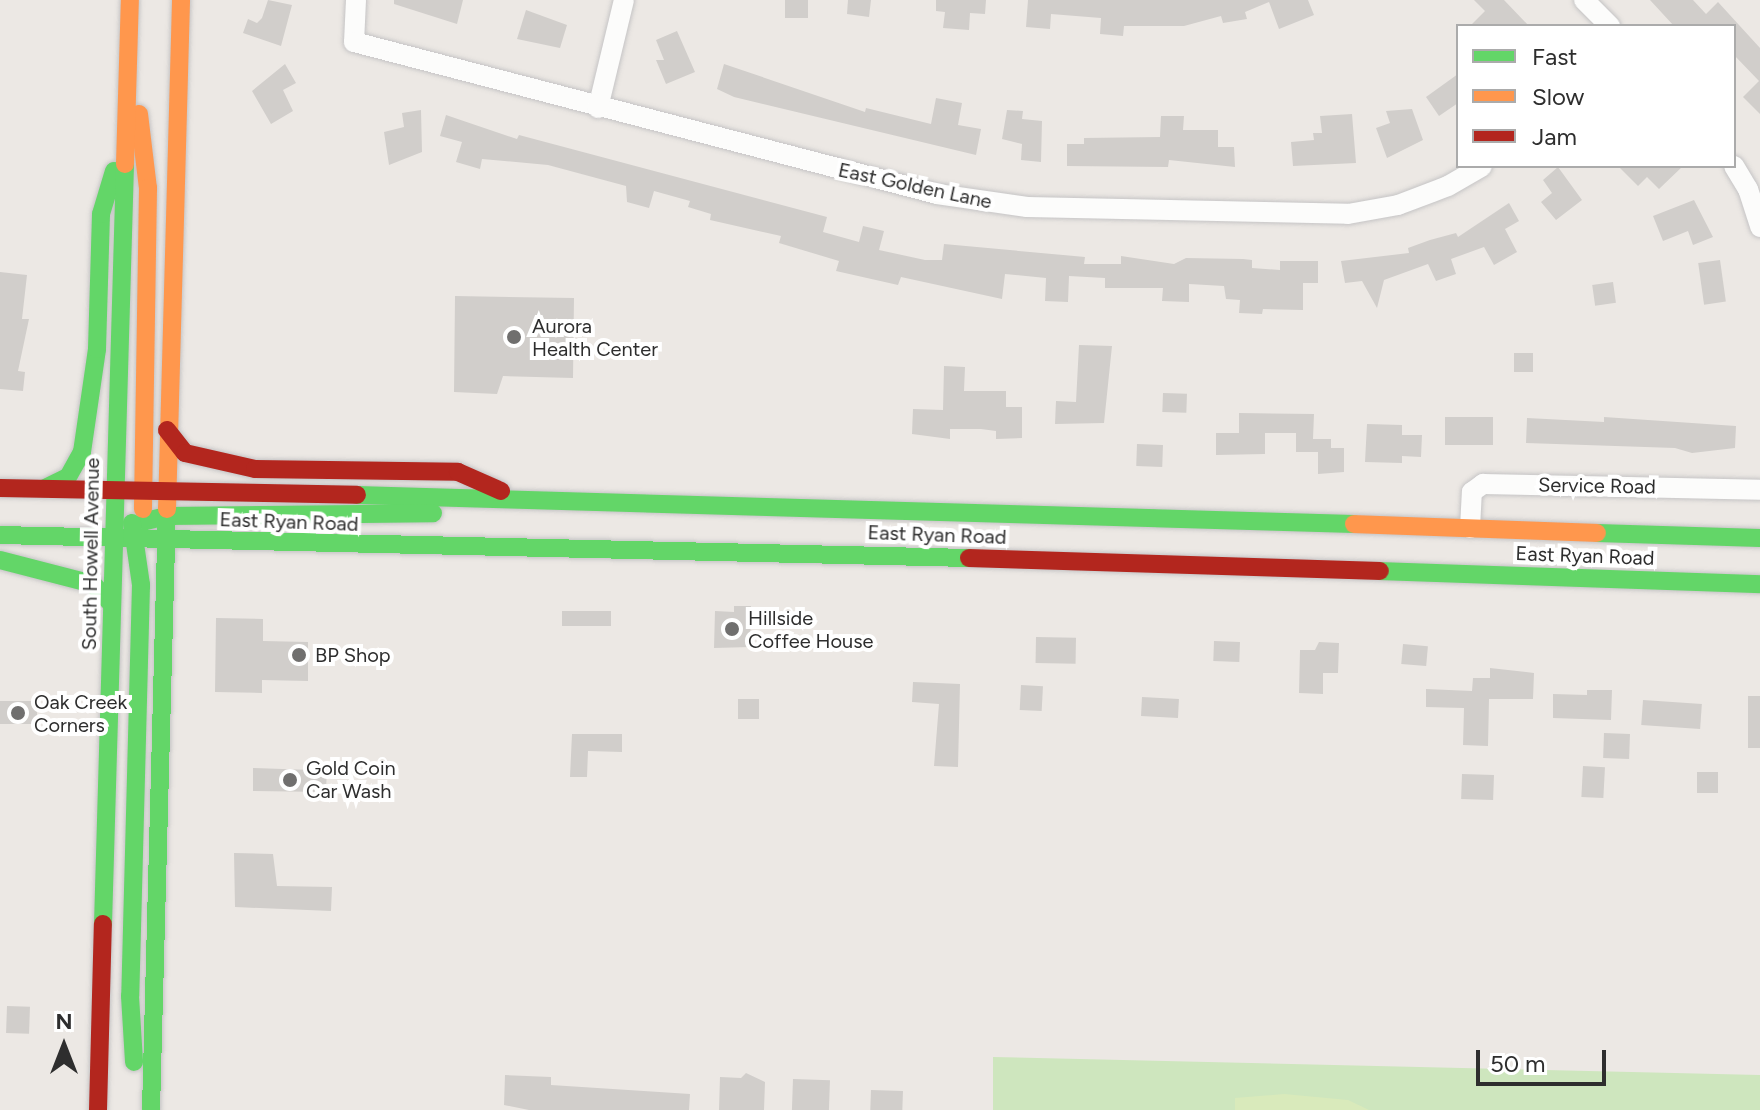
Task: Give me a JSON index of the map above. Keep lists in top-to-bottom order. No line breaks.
{"streets":{"main road":["East Ryan Road","South Howell Avenue"],"street":["East Golden Lane","Service Road"]},"crossings":[["Service Road","East Ryan Road"],["East Ryan Road","South Howell Avenue"]],"places":["Aurora Health Center","Hillside Coffee House","BP Shop","Oak Creek Corners","Gold Coin Car Wash"],"legend":["Fast","Slow","Jam"],"scale_bar":"50 m","north":"top"}
